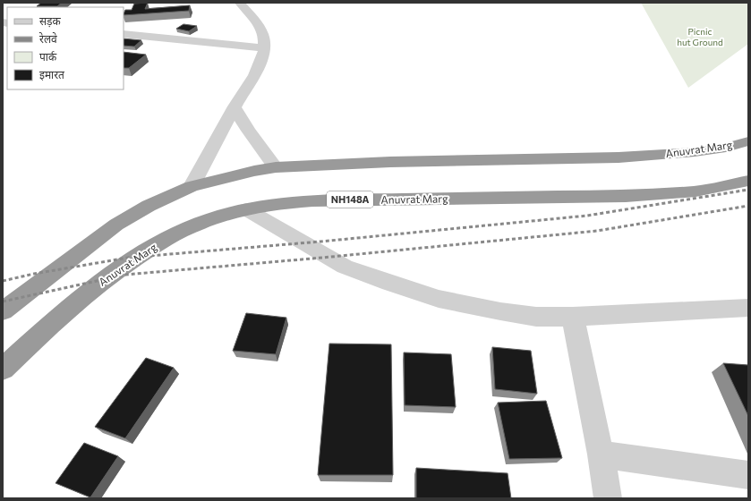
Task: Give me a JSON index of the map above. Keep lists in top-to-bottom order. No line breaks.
{"streets":{"highway":["Anuvrat Marg","NH148A"]},"parks":["Picnic hut Ground"],"legend":["सड़क","रेलवे","पार्क","इमारत"]}
